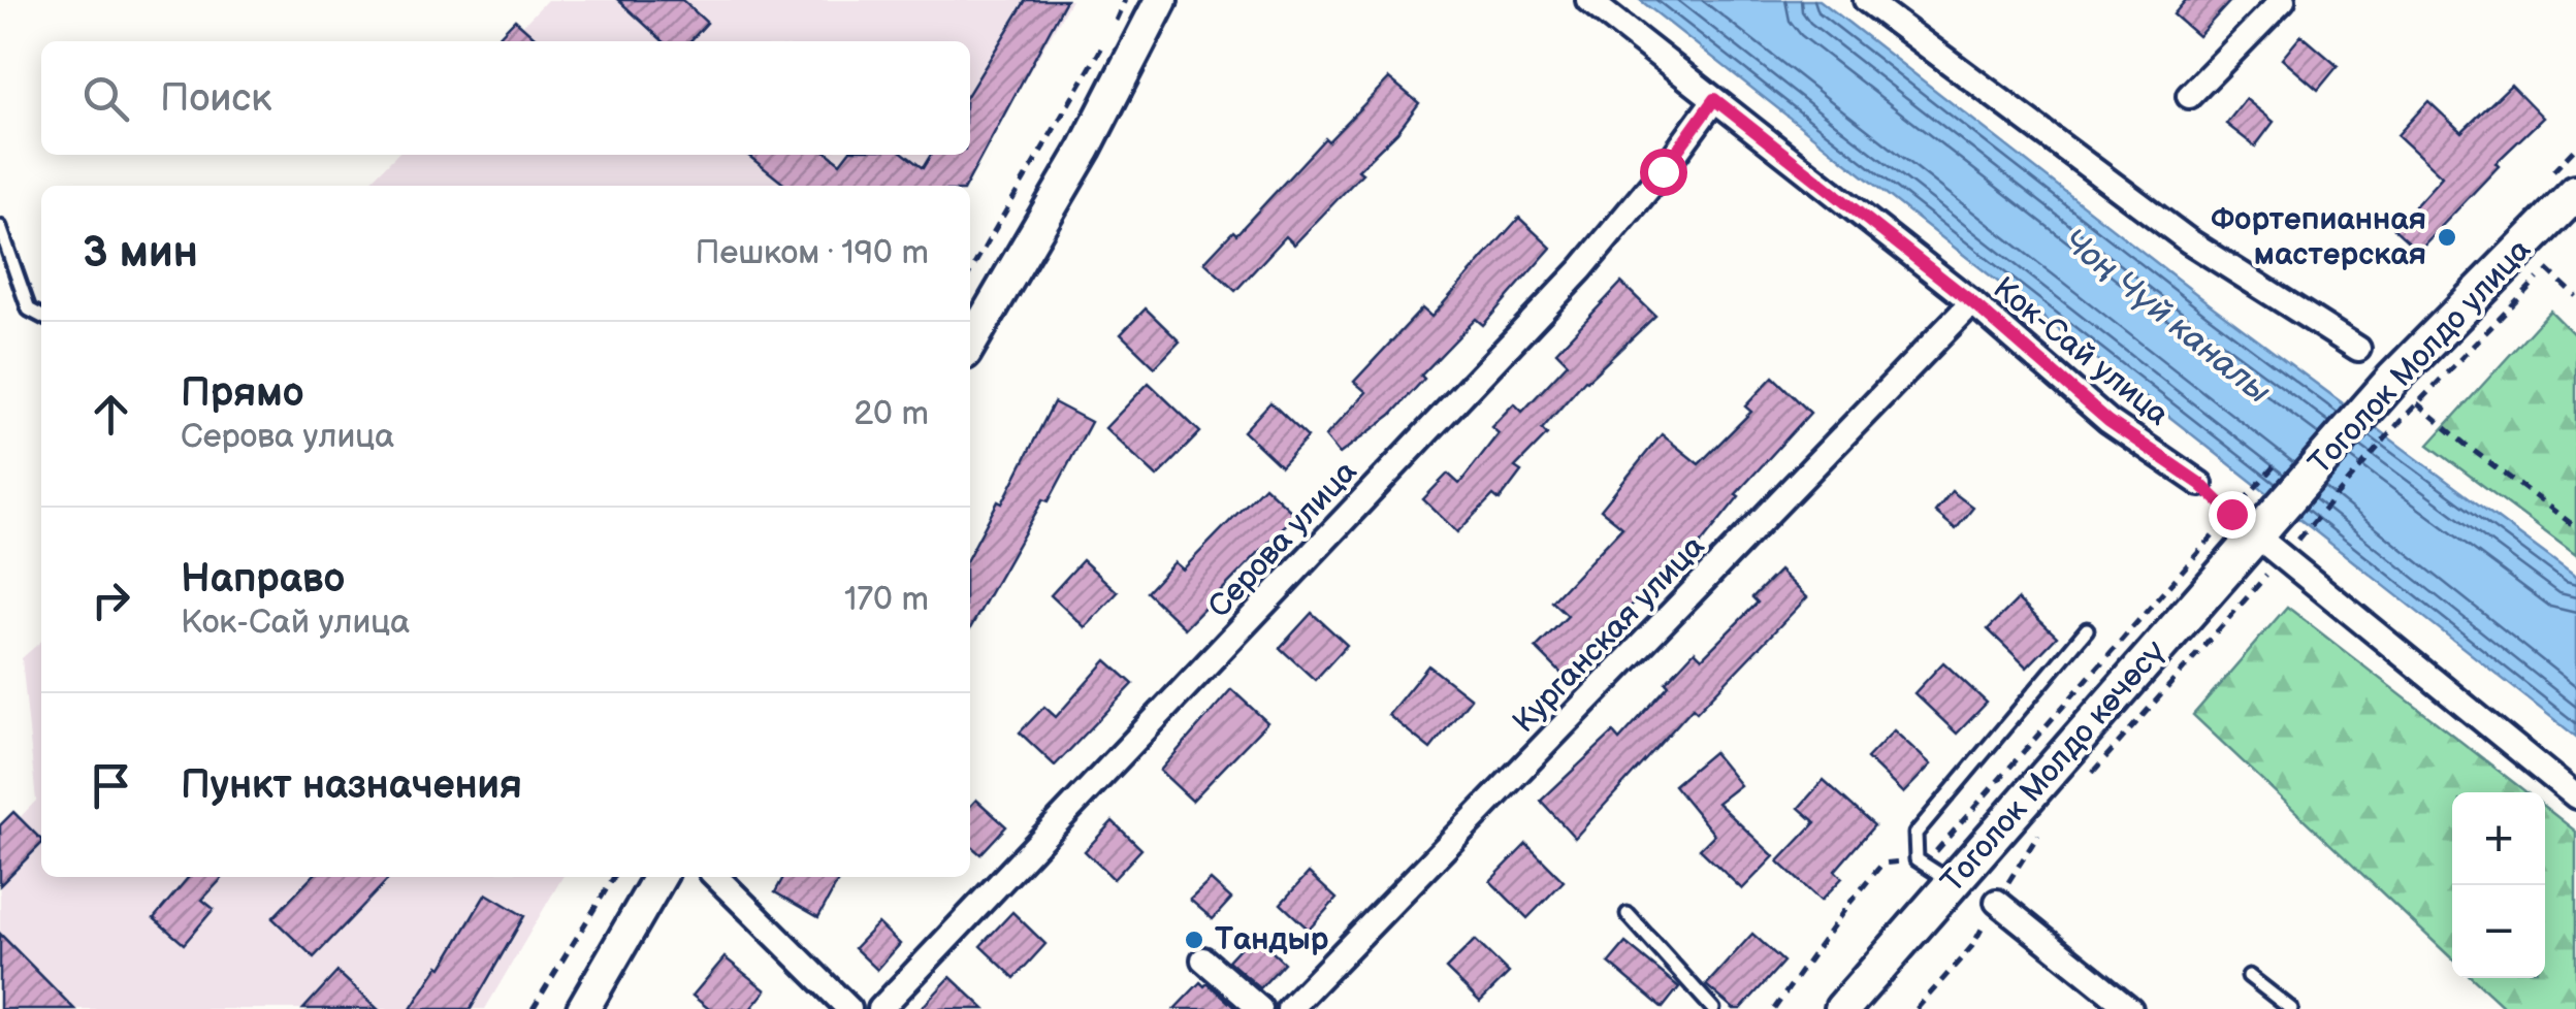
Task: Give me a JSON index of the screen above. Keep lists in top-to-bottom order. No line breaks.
{"streets":{"main road":["Тоголок Молдо улица","Тоголок Молдо көчөсү"],"street":["Кок-Сай улица","Серова улица","Курганская улица"]},"crossings":[["Кок-Сай улица","Серова улица"],["Кок-Сай улица","Курганская улица"],["Тоголок Молдо улица","Тоголок Молдо көчөсү"]],"water":["Чоң Чүй каналы"],"places":["Фортепианная мастерская","Тандыр"],"page":{"search":"Поиск","heading":["3 мин","Пешком · 190 m"],"list":[["Прямо","Серова улица","20 m"],["Направо","Кок-Сай улица","170 m"],"Пункт назначения"],"map_buttons":["+","−"]}}
